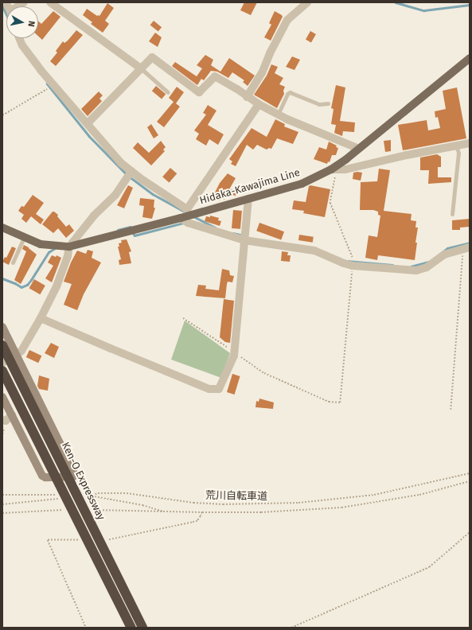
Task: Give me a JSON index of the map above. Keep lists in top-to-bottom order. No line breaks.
{"streets":{"highway":["Ken-O Expressway"],"main road":["Hidaka-Kawajima Line"],"path":["荒川自転車道"]},"north":"right"}
